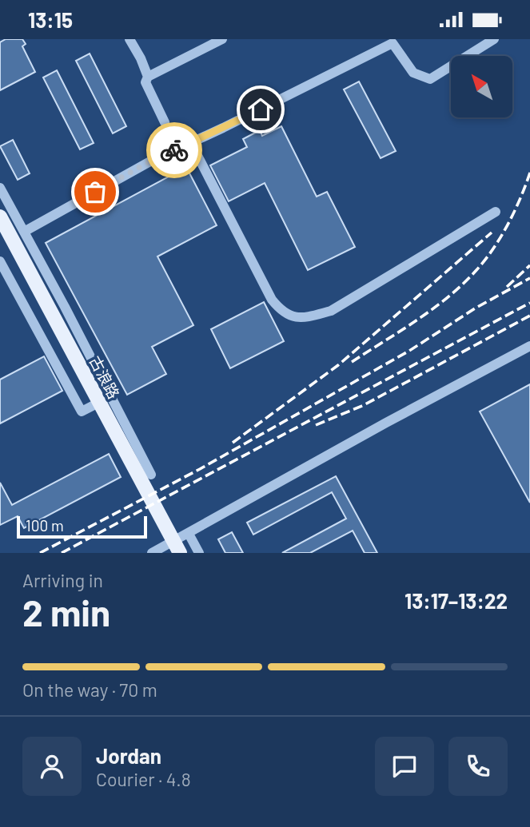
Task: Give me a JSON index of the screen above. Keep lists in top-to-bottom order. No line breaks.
{"streets":{"main road":["古浪路"]},"scale_bar":"100 m","north":"top left","page":{"status":"13:15","scale":"100 m","heading":["2 min","Arriving in","13:17–13:22"],"panel":["Jordan","Courier · 4.8"],"bar":"On the way · 70 m"}}
